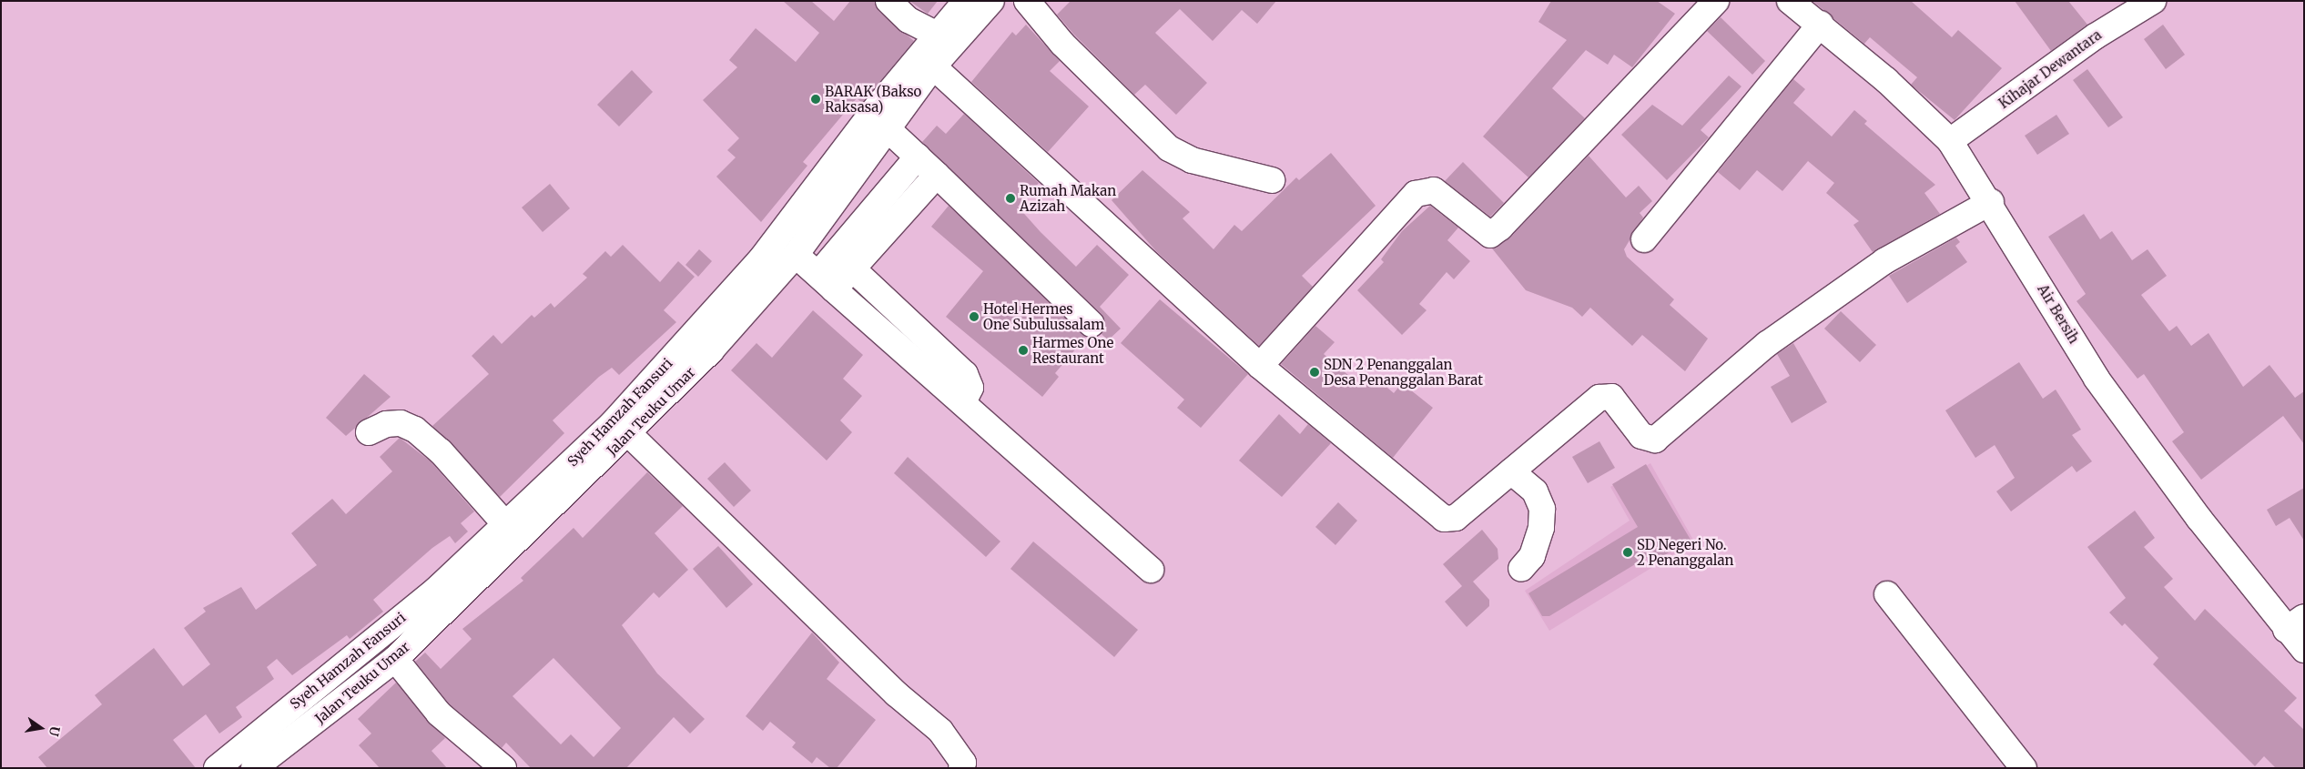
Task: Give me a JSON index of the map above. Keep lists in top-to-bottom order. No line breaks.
{"streets":{"main road":["Kihajar Dewantara","Air Bersih","Jalan Teuku Umar","Syeh Hamzah Fansuri"]},"crossings":[["Kihajar Dewantara","Air Bersih"],["Jalan Teuku Umar","Syeh Hamzah Fansuri"]],"places":["BARAK (Bakso Raksasa)","Rumah Makan Azizah","Hotel Hermes One Subulussalam","Harmes One Restaurant","SDN 2 Penanggalan Desa Penanggalan Barat","SD Negeri No. 2 Penanggalan"],"north":"right"}
